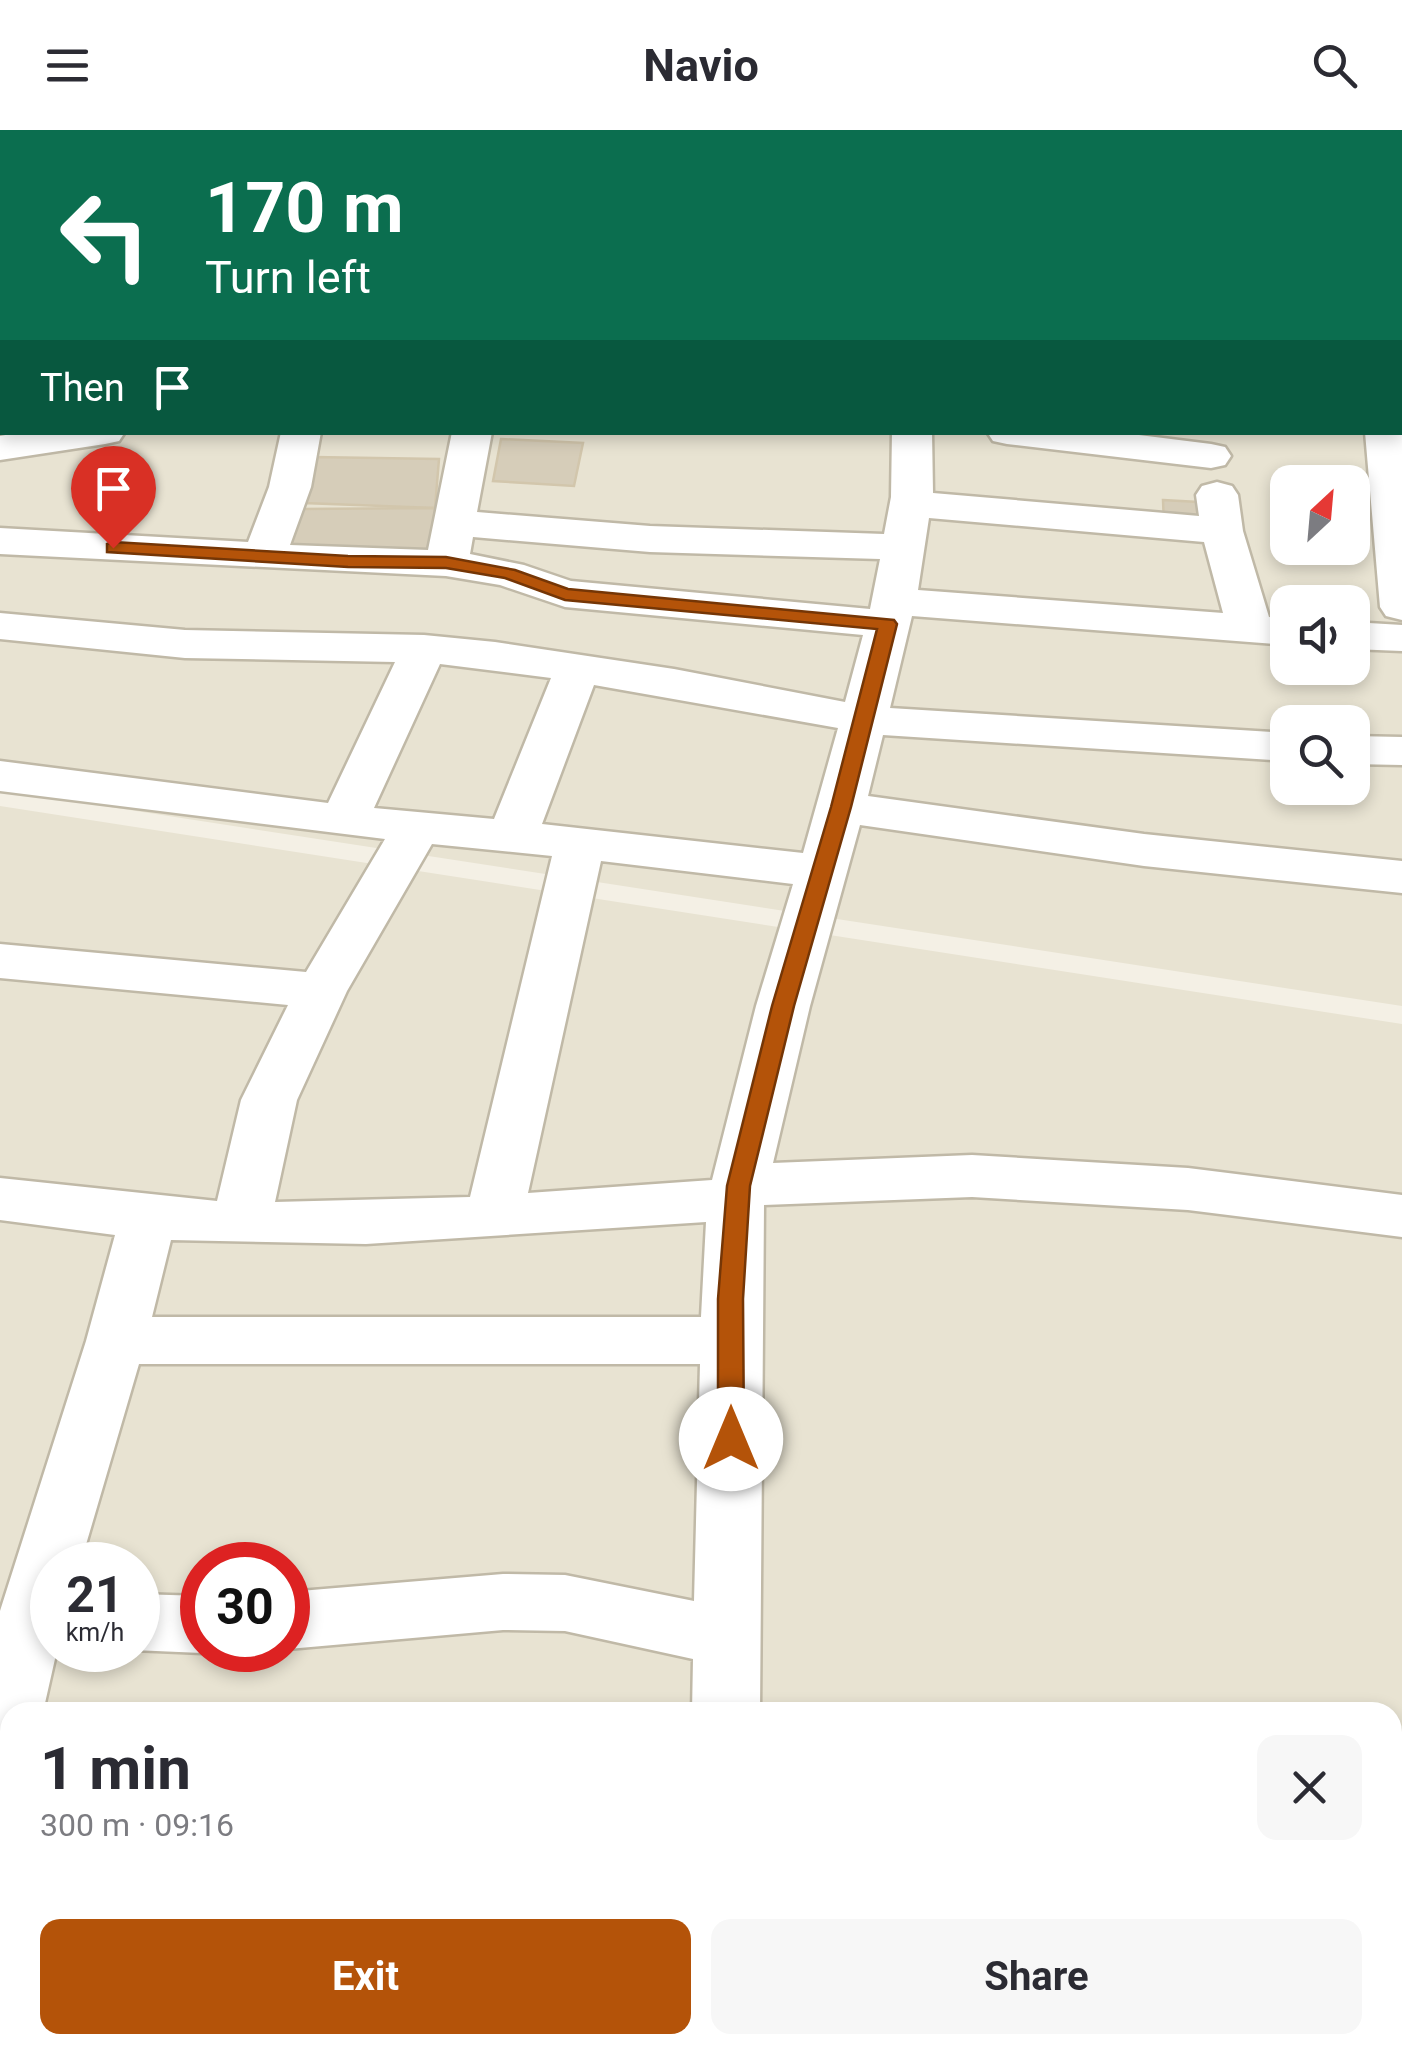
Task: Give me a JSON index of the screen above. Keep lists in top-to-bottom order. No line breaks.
{"north":"top right","page":{"header":"Navio","turn":["170 m","Turn left"],"then":"Then","speed":"21 km/h","limit":"30","heading":["1 min","300 m · 09:16"],"buttons":["Exit","Share"]}}
